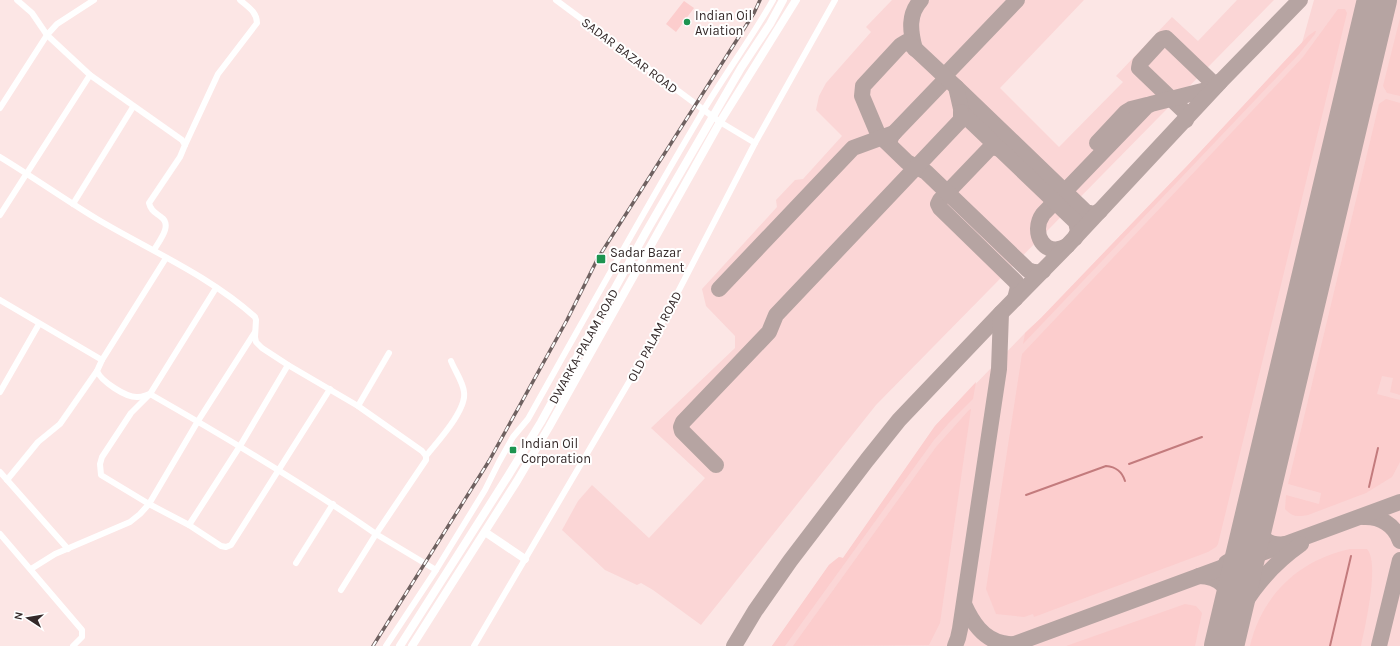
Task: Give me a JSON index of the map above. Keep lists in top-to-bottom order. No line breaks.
{"streets":{"main road":["DWARKA-PALAM ROAD"],"street":["SADAR BAZAR ROAD","OLD PALAM ROAD"]},"crossings":[["SADAR BAZAR ROAD","OLD PALAM ROAD"],["SADAR BAZAR ROAD","DWARKA-PALAM ROAD"]],"places":{"other":["Indian Oil Aviation"],"transit":["Sadar Bazar Cantonment","Indian Oil Corporation"]},"north":"left"}
